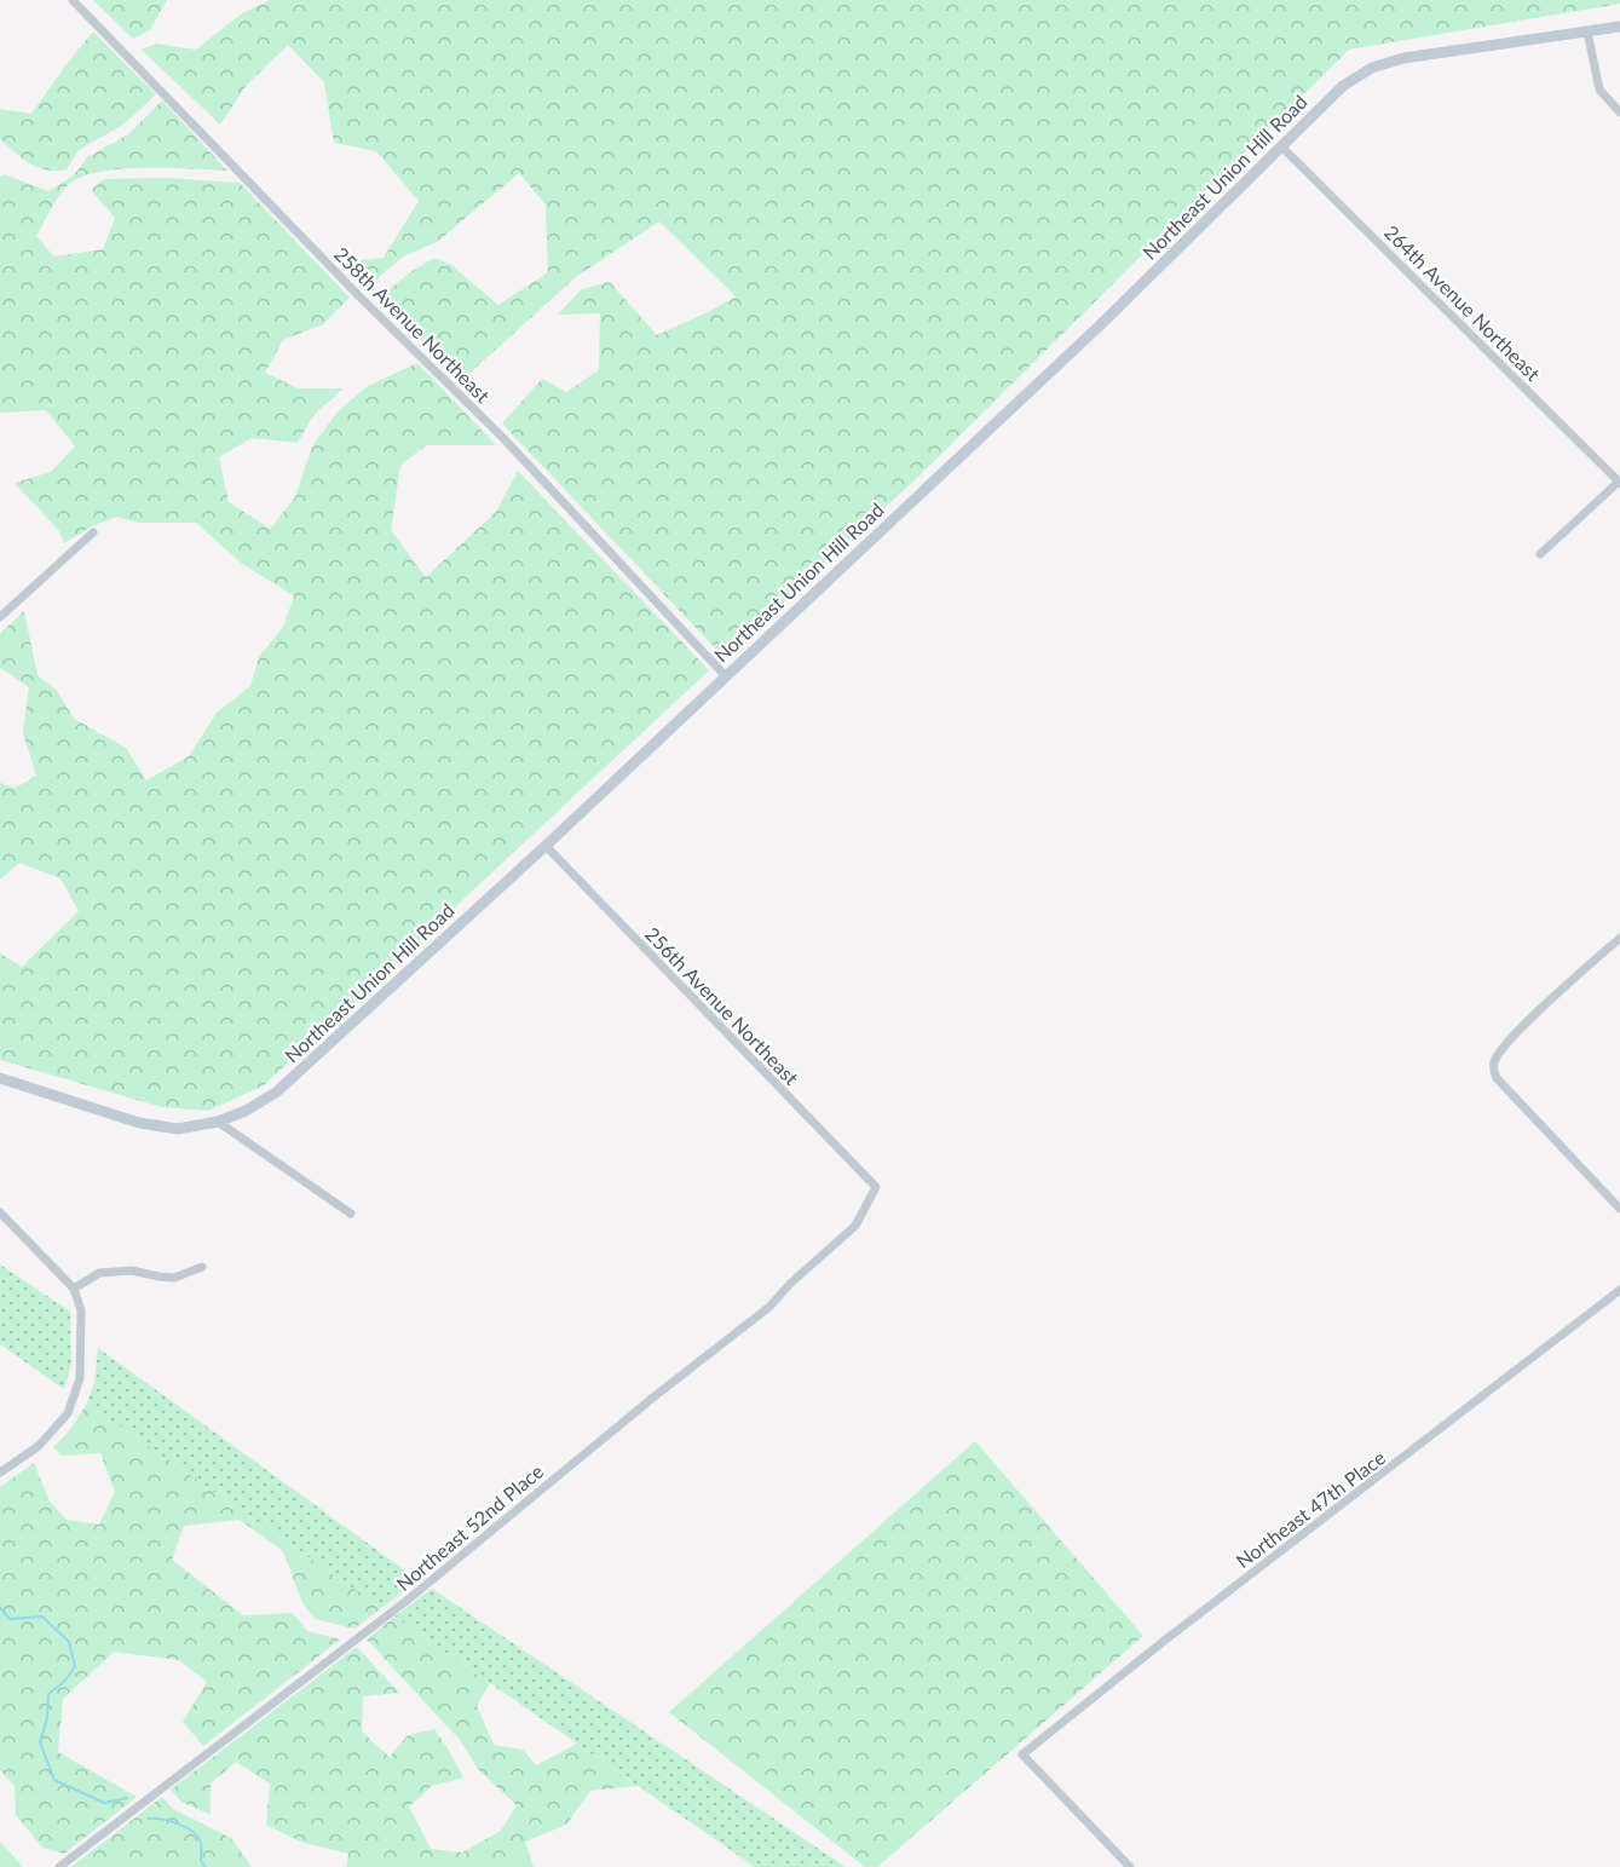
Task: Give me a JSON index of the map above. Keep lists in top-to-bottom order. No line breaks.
{"streets":{"street":["Northeast Union Hill Road","264th Avenue Northeast","258th Avenue Northeast","256th Avenue Northeast","Northeast 47th Place","Northeast 52nd Place"]},"crossings":[["Northeast Union Hill Road","264th Avenue Northeast"],["Northeast Union Hill Road","258th Avenue Northeast"],["Northeast Union Hill Road","256th Avenue Northeast"],["256th Avenue Northeast","Northeast 52nd Place"]]}
